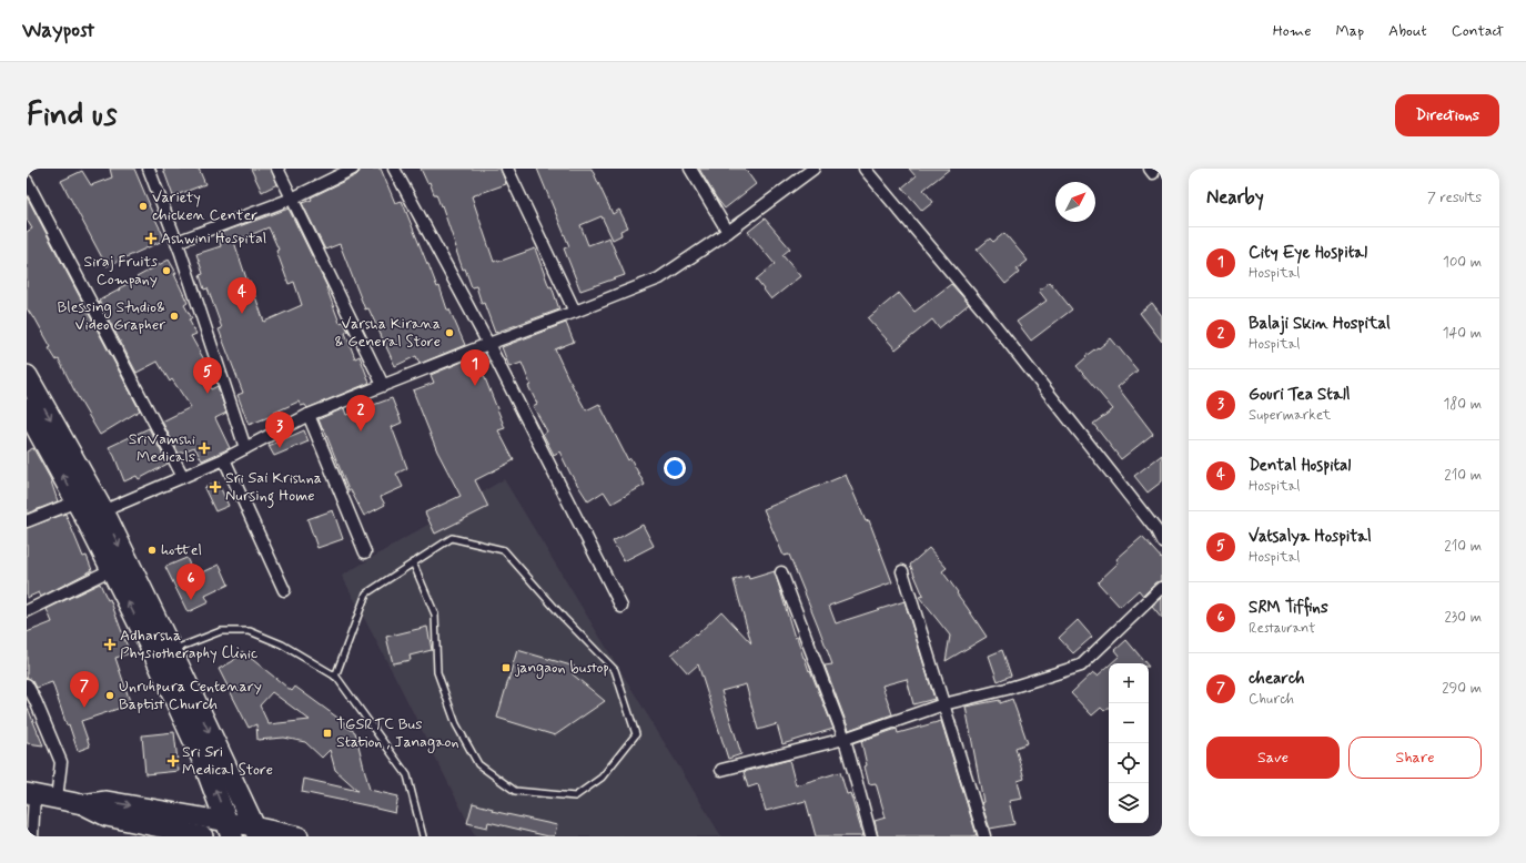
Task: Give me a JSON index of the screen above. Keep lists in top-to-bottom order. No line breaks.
{"places":{"other":["Variety chicken Center","Siraj Fruits Company","Blessing Studio& Video Grapher","Varsha Kirana & General Store","hottel","Unruhpura Centenary Baptist Church"],"health":["Ashwini Hospital","SriVamshi Medicals","Sri Sai Krishna Nursing Home","Adharsha Physiotheraphy Clinic","Sri Sri Medical Store"],"transit":["jangaon bustop","TGSRTC Bus Station , Janagaon"]},"north":"top right","page":{"header":"Waypost","nav":["Home","Map","About","Contact"],"buttons":["Directions",["Save","Share"]],"title":"Find us","heading":["Nearby","7 results"],"list":[{"mark":"1","name":"City Eye Hospital","note":"Hospital","value":"100 m"},{"mark":"2","name":"Balaji Skin Hospital","note":"Hospital","value":"140 m"},{"mark":"3","name":"Gouri Tea Stall","note":"Supermarket","value":"180 m"},{"mark":"4","name":"Dental Hospital","note":"Hospital","value":"210 m"},{"mark":"5","name":"Vatsalya Hospital","note":"Hospital","value":"210 m"},{"mark":"6","name":"SRM Tiffins","note":"Restaurant","value":"230 m"},{"mark":"7","name":"chearch","note":"Church","value":"290 m"}],"pins":["4","1","5","2","3","6","7"],"map_buttons":["+","−"]}}
